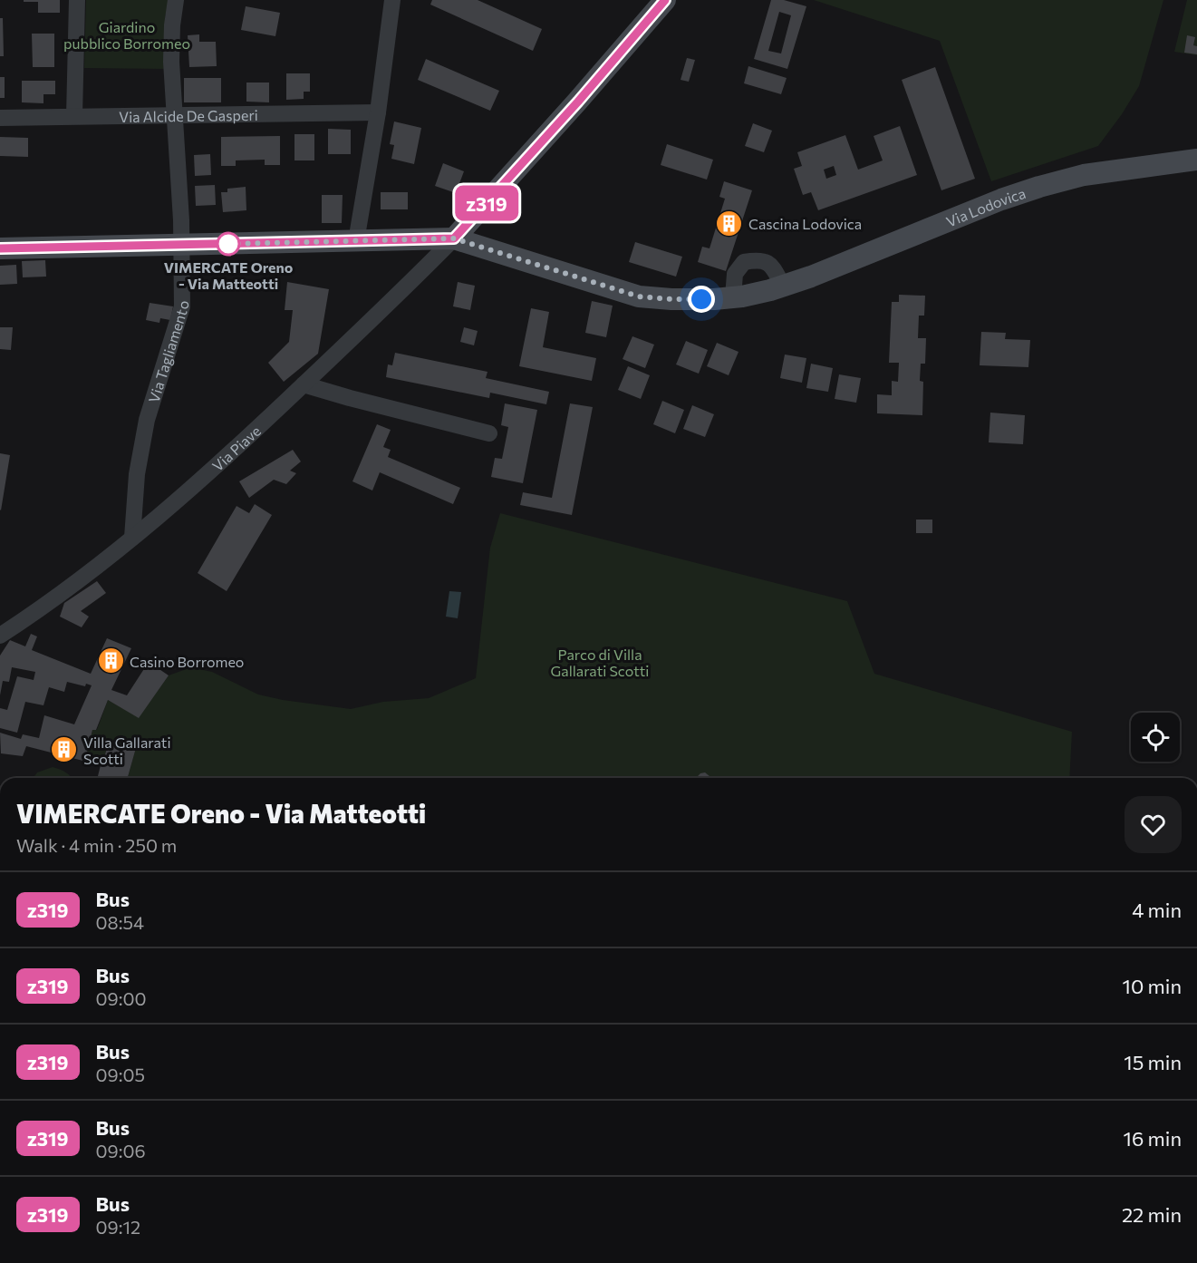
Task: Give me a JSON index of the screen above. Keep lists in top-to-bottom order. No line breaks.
{"streets":{"street":["Via Alcide De Gasperi","Via Lodovica","Via Tagliamento","Via Piave"]},"crossings":[["Via Alcide De Gasperi","Via Tagliamento"],["Via Lodovica","Via Tagliamento"],["Via Lodovica","Via Piave"],["Via Tagliamento","Via Piave"]],"parks":["Giardino pubblico Borromeo","Parco di Villa Gallarati Scotti"],"places":{"building":["Cascina Lodovica","Casino Borromeo","Villa Gallarati Scotti"],"other":["VIMERCATE Oreno - Via Matteotti"]},"lines":["bus line z319"],"page":{"on_map":"z319","heading":["VIMERCATE Oreno - Via Matteotti","Walk · 4 min · 250 m"],"list":[{"mark":"z319","name":"Bus","note":"08:54","value":"4 min"},{"mark":"z319","name":"Bus","note":"09:00","value":"10 min"},{"mark":"z319","name":"Bus","note":"09:05","value":"15 min"},{"mark":"z319","name":"Bus","note":"09:06","value":"16 min"},{"mark":"z319","name":"Bus","note":"09:12","value":"22 min"}]}}
